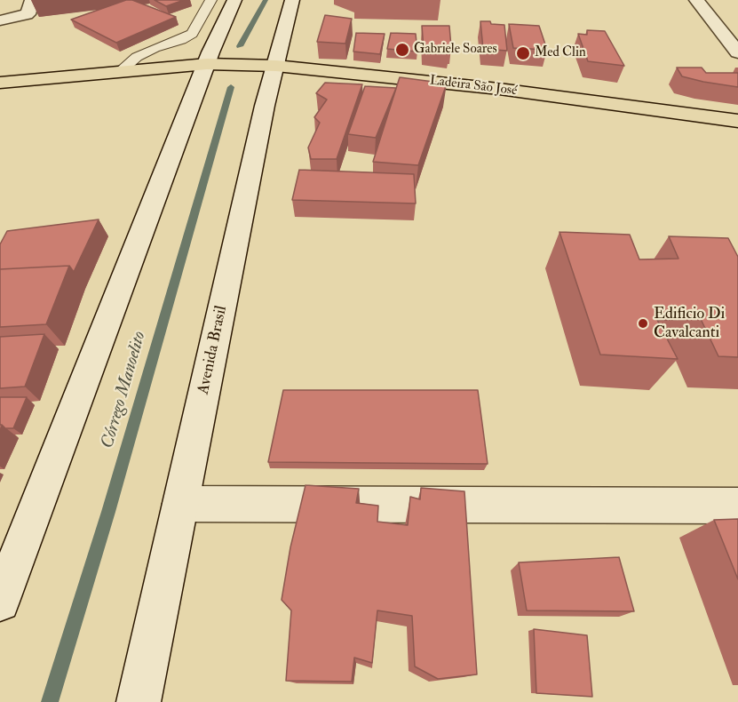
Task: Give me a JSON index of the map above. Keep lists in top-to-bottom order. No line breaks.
{"streets":{"main road":["Ladeira São José","Avenida Brasil"]},"crossings":[["Ladeira São José","Avenida Brasil"]],"water":["Córrego Manoelito"],"places":["Gabriele Soares","Med Clin","Edificio Di Cavalcanti"]}
